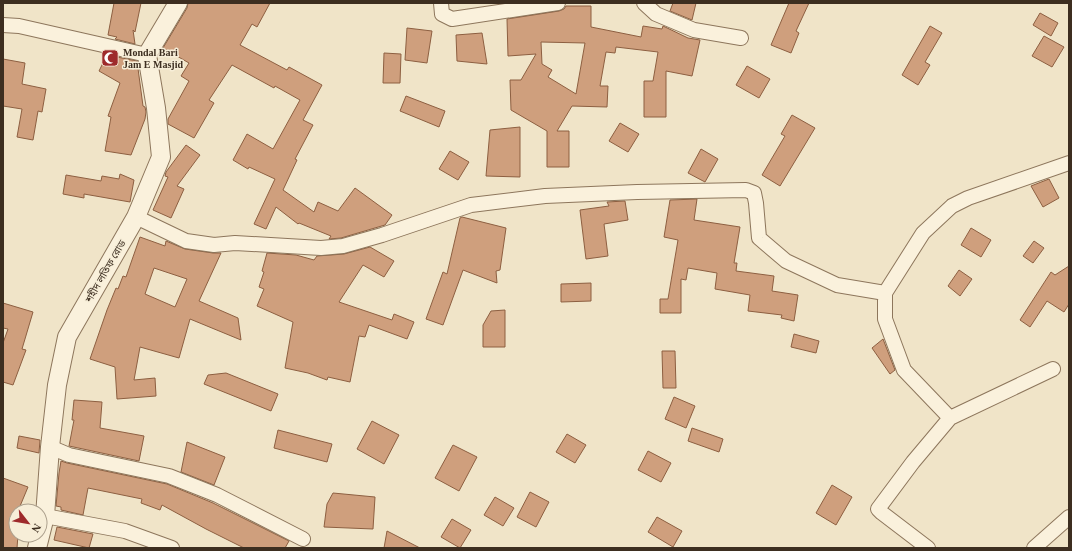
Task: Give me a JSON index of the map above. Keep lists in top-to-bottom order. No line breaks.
{"streets":{"street":["শহীদ লতিফ রোড"]},"places":{"mosque":["Mondal Bari Jam E Masjid"]},"north":"bottom right"}
